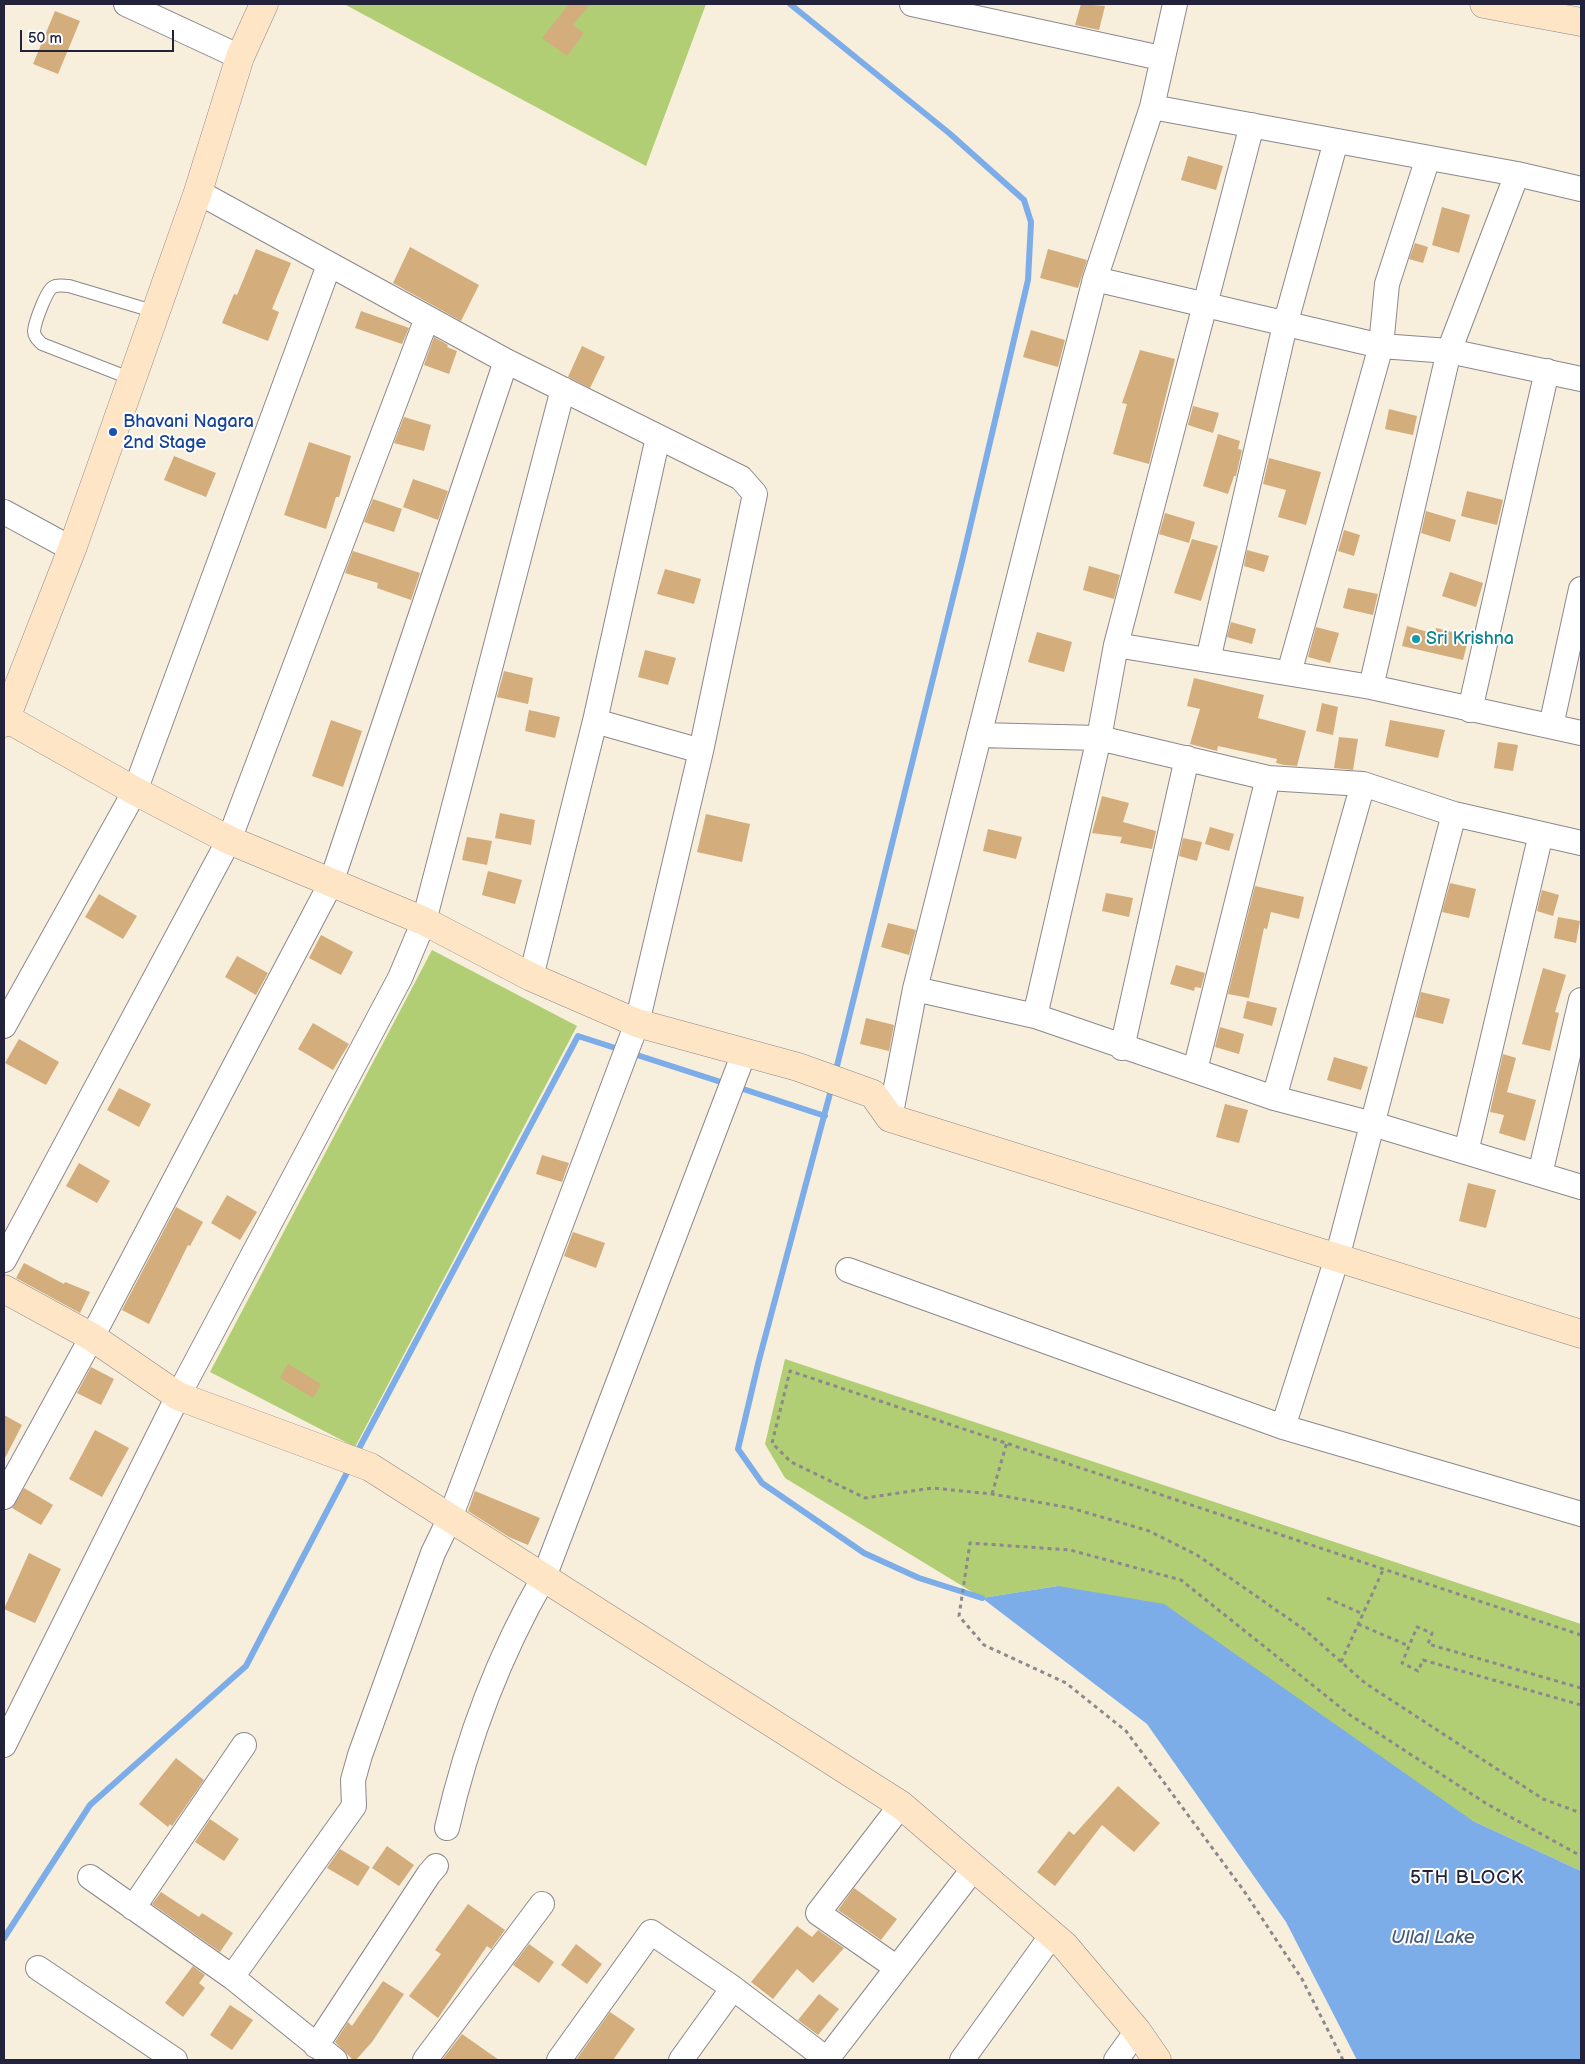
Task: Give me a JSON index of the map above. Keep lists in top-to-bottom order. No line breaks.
{"districts":["5TH BLOCK"],"water":["Ullal Lake"],"places":["Bhavani Nagara 2nd Stage","Sri Krishna"],"scale_bar":"50 m"}
